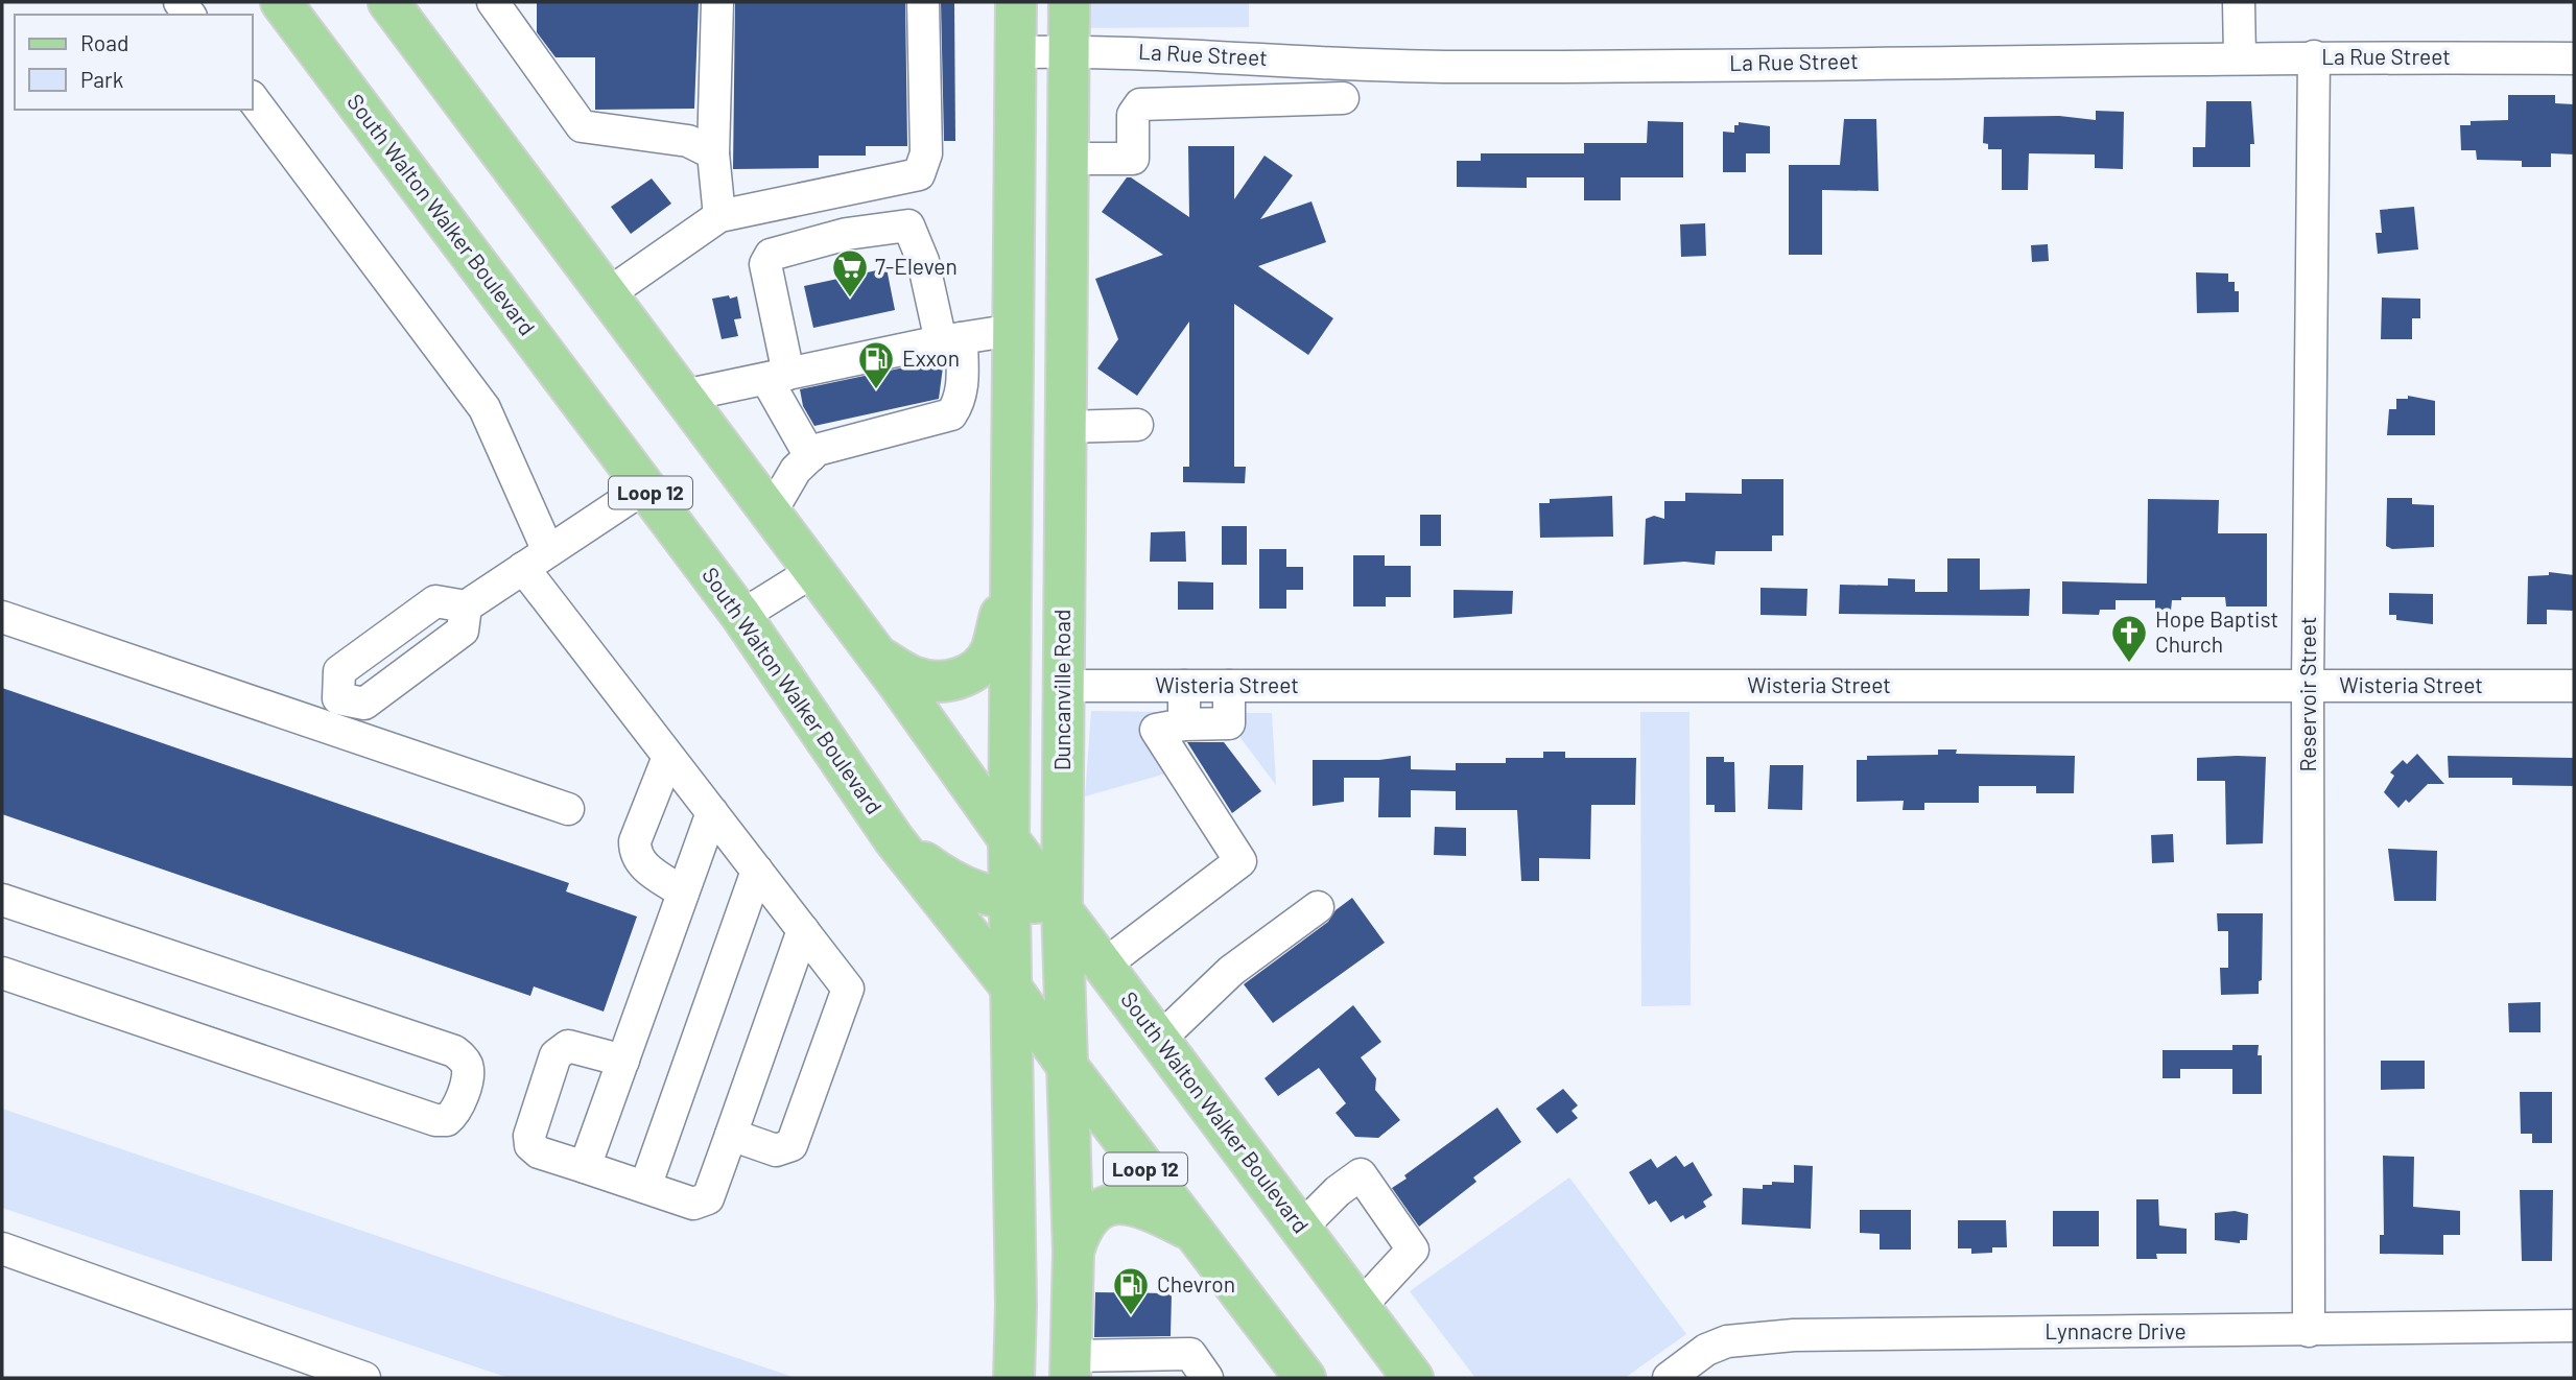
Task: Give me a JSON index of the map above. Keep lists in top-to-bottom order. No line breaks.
{"streets":{"main road":["South Walton Walker Boulevard","Loop 12","Duncanville Road"],"street":["La Rue Street","Wisteria Street","Reservoir Street","Lynnacre Drive"]},"crossings":[["La Rue Street","Duncanville Road"],["La Rue Street","Reservoir Street"],["South Walton Walker Boulevard","Duncanville Road"],["Wisteria Street","Duncanville Road"],["Wisteria Street","Reservoir Street"],["Reservoir Street","Lynnacre Drive"]],"places":{"supermarket":["7-Eleven"],"fuel station":["Exxon","Chevron"],"church":["Hope Baptist Church"]},"legend":["Road","Park"]}
